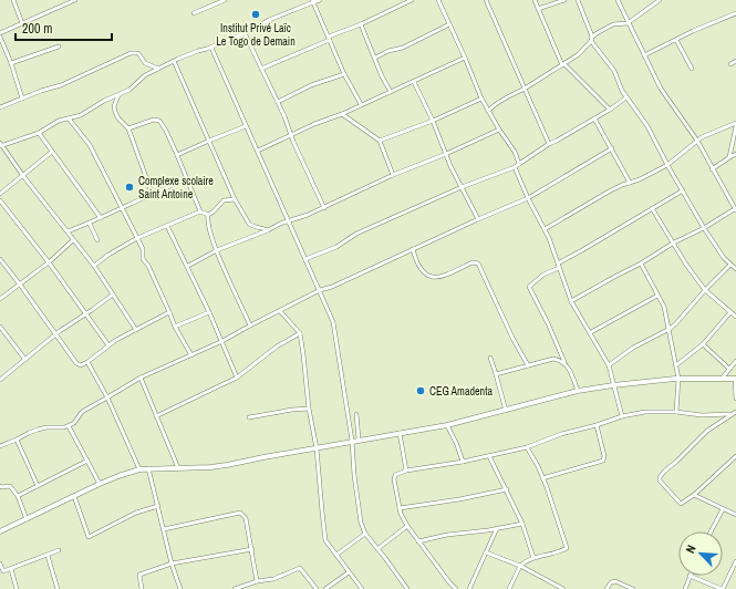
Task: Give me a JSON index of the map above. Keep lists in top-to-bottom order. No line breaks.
{"places":["Institut Privé Laïc Le Togo de Demain","Complexe scolaire Saint Antoine","CEG Amadenta"],"scale_bar":"200 m","north":"top left"}
